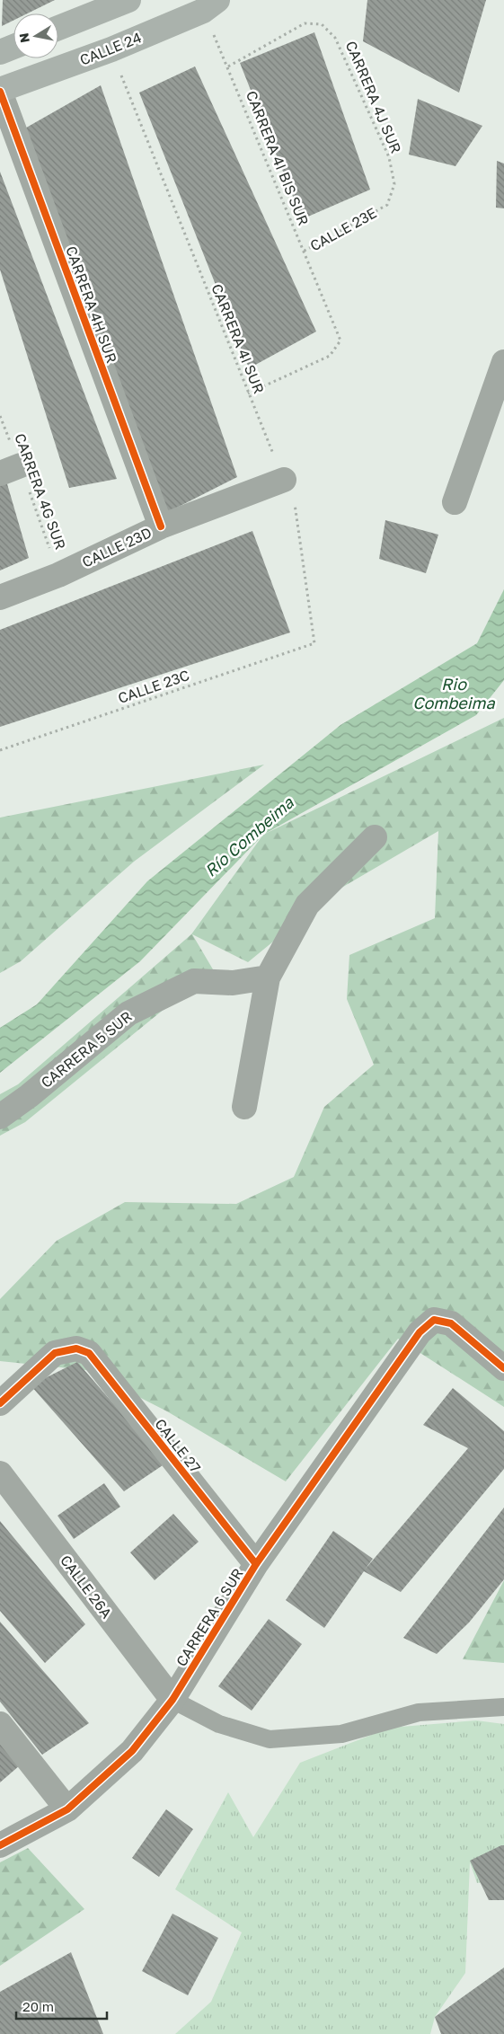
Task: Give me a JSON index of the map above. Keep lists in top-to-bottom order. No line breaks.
{"streets":{"main road":["CALLE 24"],"street":["CARRERA 4H SUR","CALLE 23D","CARRERA 5 SUR","CALLE 27","CALLE 26A","CARRERA 6 SUR"],"path":["CARRERA 4J SUR","CARRERA 4I BIS SUR","CALLE 23E","CARRERA 4I SUR","CARRERA 4G SUR","CALLE 23C"]},"crossings":[["CALLE 24","CARRERA 4I BIS SUR"],["CALLE 24","CARRERA 4H SUR"],["CALLE 24","CARRERA 4I SUR"],["CARRERA 4J SUR","CARRERA 4I BIS SUR"],["CARRERA 4J SUR","CALLE 23E"],["CARRERA 4I BIS SUR","CALLE 23E"],["CARRERA 4I BIS SUR","CARRERA 4I SUR"],["CARRERA 4H SUR","CALLE 23D"],["CARRERA 4I SUR","CALLE 23D"],["CARRERA 4I SUR","CALLE 23C"],["CARRERA 4G SUR","CALLE 23D"],["CALLE 27","CARRERA 6 SUR"],["CALLE 26A","CARRERA 6 SUR"]],"water":["Rio Combeima","Río Combeima"],"scale_bar":"20 m","north":"left"}
